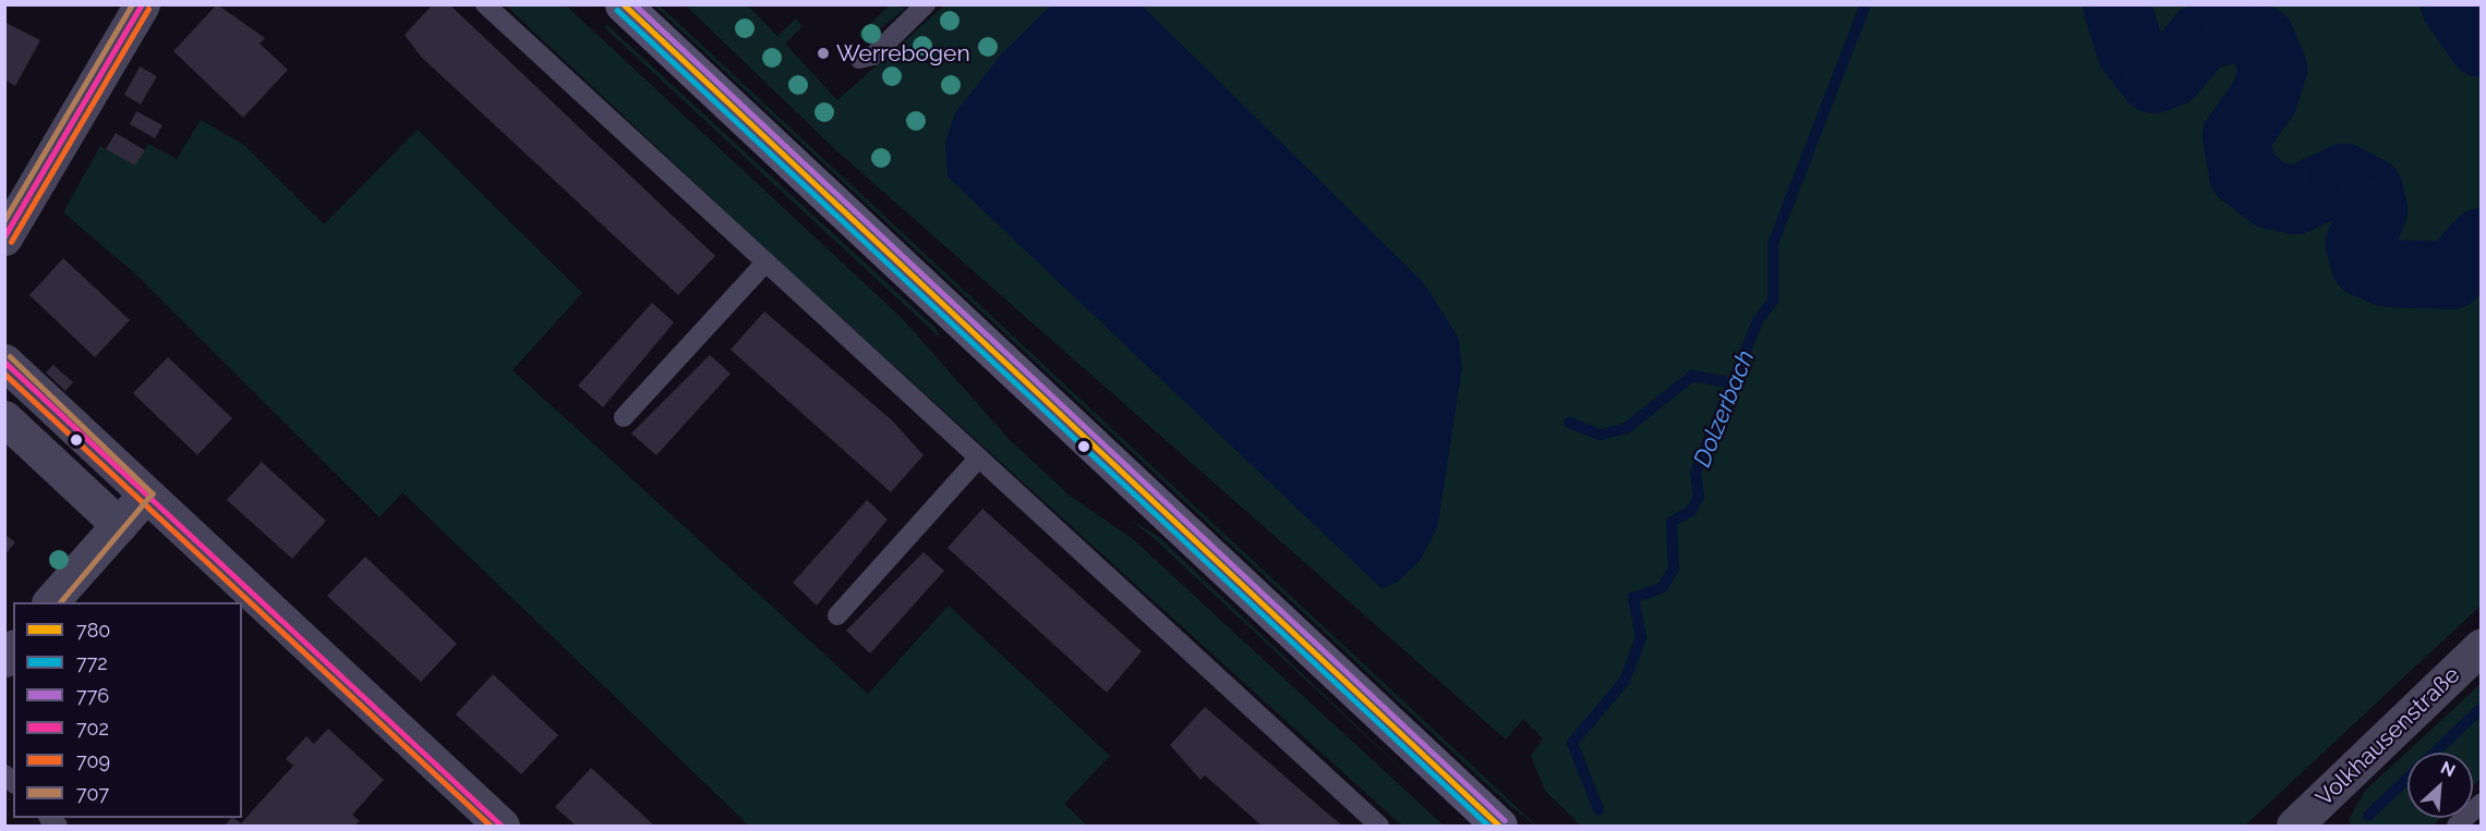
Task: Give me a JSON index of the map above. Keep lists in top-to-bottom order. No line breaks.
{"streets":{"street":["Volkhausenstraße"]},"water":["Dolzerbach"],"places":["Werrebogen"],"lines":["transit line 780","transit line 776","transit line 702","transit line 707","transit line 709","transit line 772"],"legend":["780","772","776","702","709","707"],"north":"top right"}
